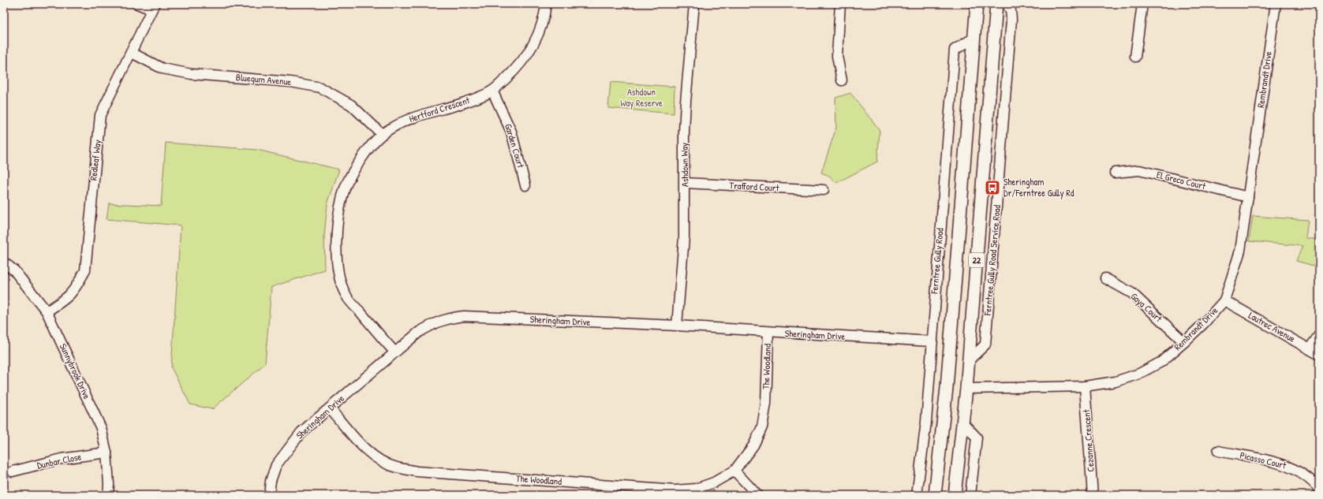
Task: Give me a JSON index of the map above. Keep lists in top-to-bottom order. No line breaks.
{"streets":{"main road":["22","Ferntree Gully Road"],"street":["Bluegum Avenue","Rembrandt Drive","Hertford Crescent","Garden Court","Redleaf Way","Ashdown Way","El Greco Court","Trafford Court","Ferntree Gully Road Service Road","Goya Court","Sheringham Drive","Lautrec Avenue","The Woodland","Sunnybrook Drive","Cezanne Crescent","Picasso Court","Dunbar Close"]},"crossings":[["Bluegum Avenue","Hertford Crescent"],["Bluegum Avenue","Redleaf Way"],["Rembrandt Drive","El Greco Court"],["Rembrandt Drive","22"],["Rembrandt Drive","Goya Court"],["Rembrandt Drive","Lautrec Avenue"],["Rembrandt Drive","Cezanne Crescent"],["Hertford Crescent","Garden Court"],["Hertford Crescent","Sheringham Drive"],["Redleaf Way","Sunnybrook Drive"],["Ashdown Way","Trafford Court"],["Ashdown Way","Sheringham Drive"],["22","Ferntree Gully Road Service Road"],["Ferntree Gully Road","Sheringham Drive"],["Sheringham Drive","The Woodland"],["Sunnybrook Drive","Dunbar Close"]],"parks":["Ashdown Way Reserve"],"places":{"bus stop":["Sheringham Dr/Ferntree Gully Rd"]}}
